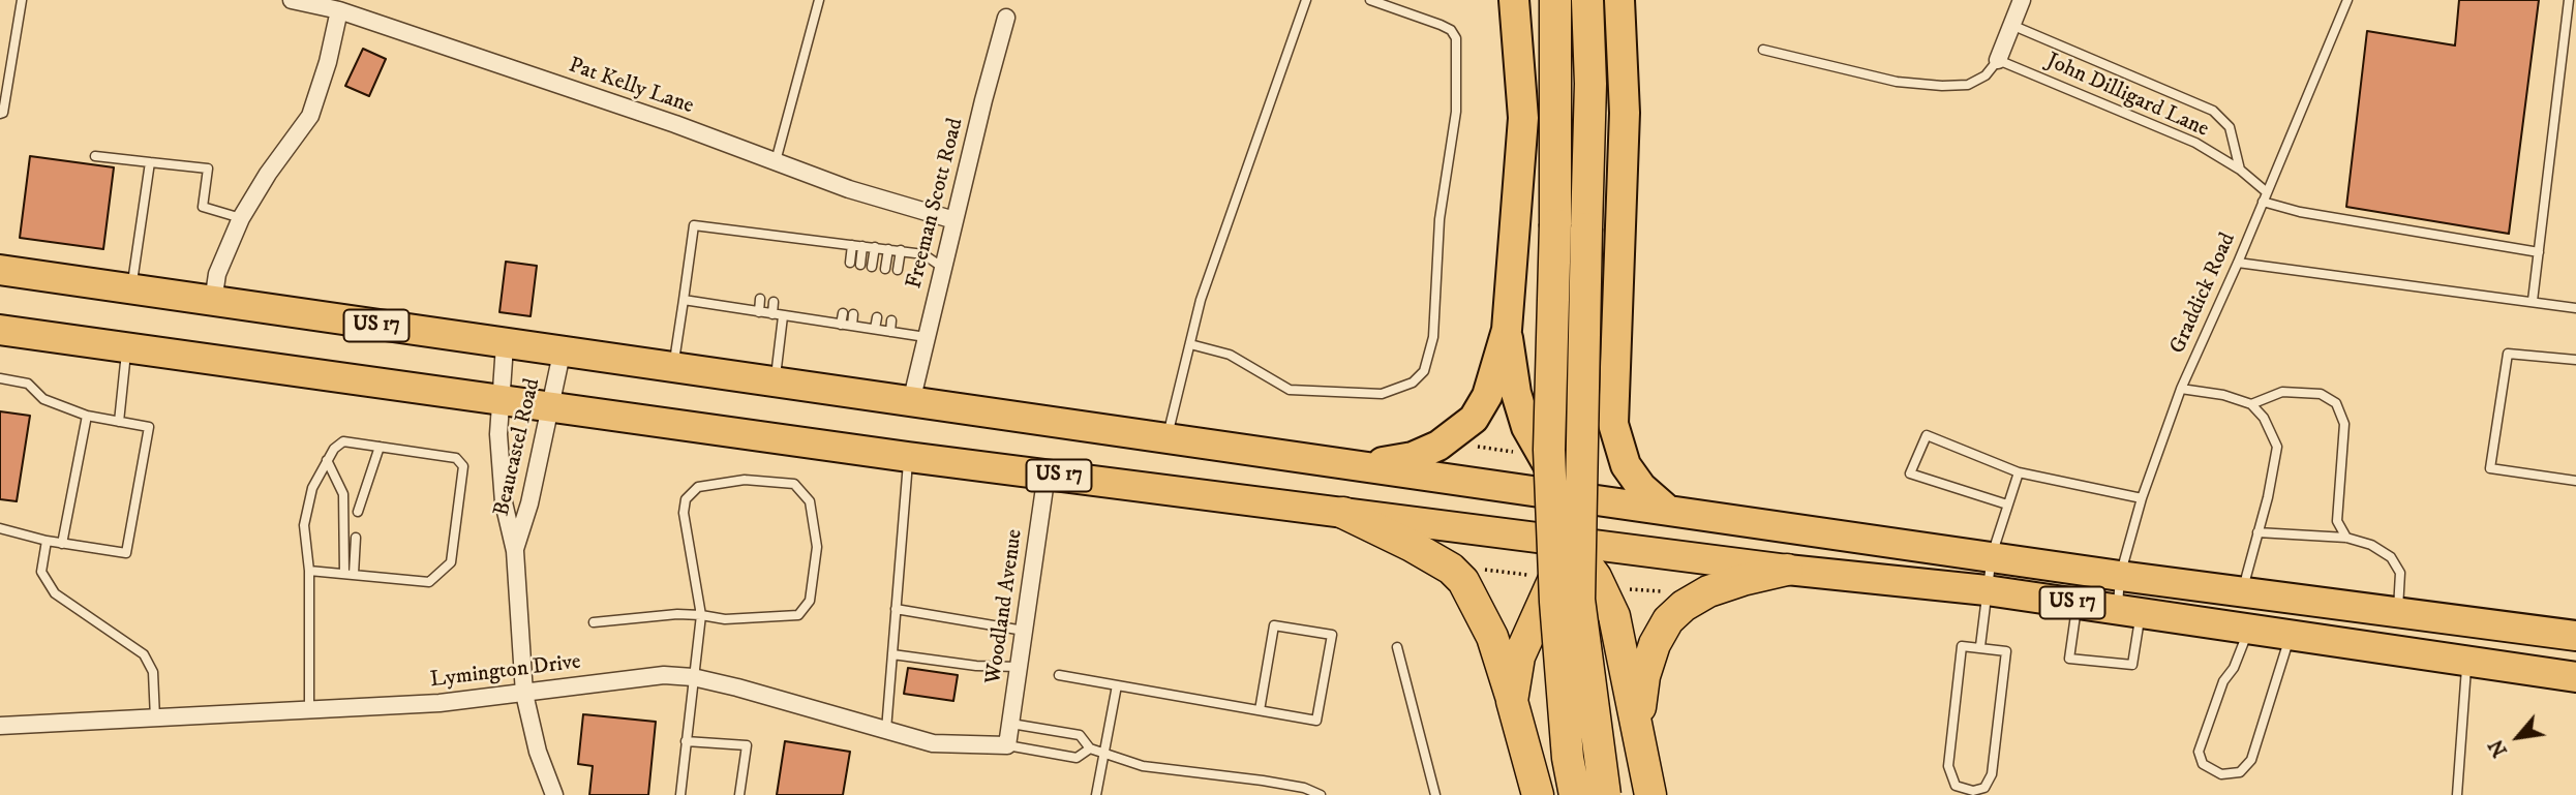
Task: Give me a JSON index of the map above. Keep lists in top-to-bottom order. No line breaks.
{"streets":{"highway":["US 17"],"street":["Pat Kelly Lane","Freeman Scott Road","Beaucastel Road","Woodland Avenue","Lymington Drive"],"lane":["John Dilligard Lane","Graddick Road"]},"crossings":[["Pat Kelly Lane","Freeman Scott Road"],["John Dilligard Lane","Graddick Road"],["Freeman Scott Road","US 17"],["Graddick Road","US 17"],["US 17","Beaucastel Road"],["US 17","Woodland Avenue"],["Beaucastel Road","Lymington Drive"],["Woodland Avenue","Lymington Drive"]],"north":"bottom left"}
